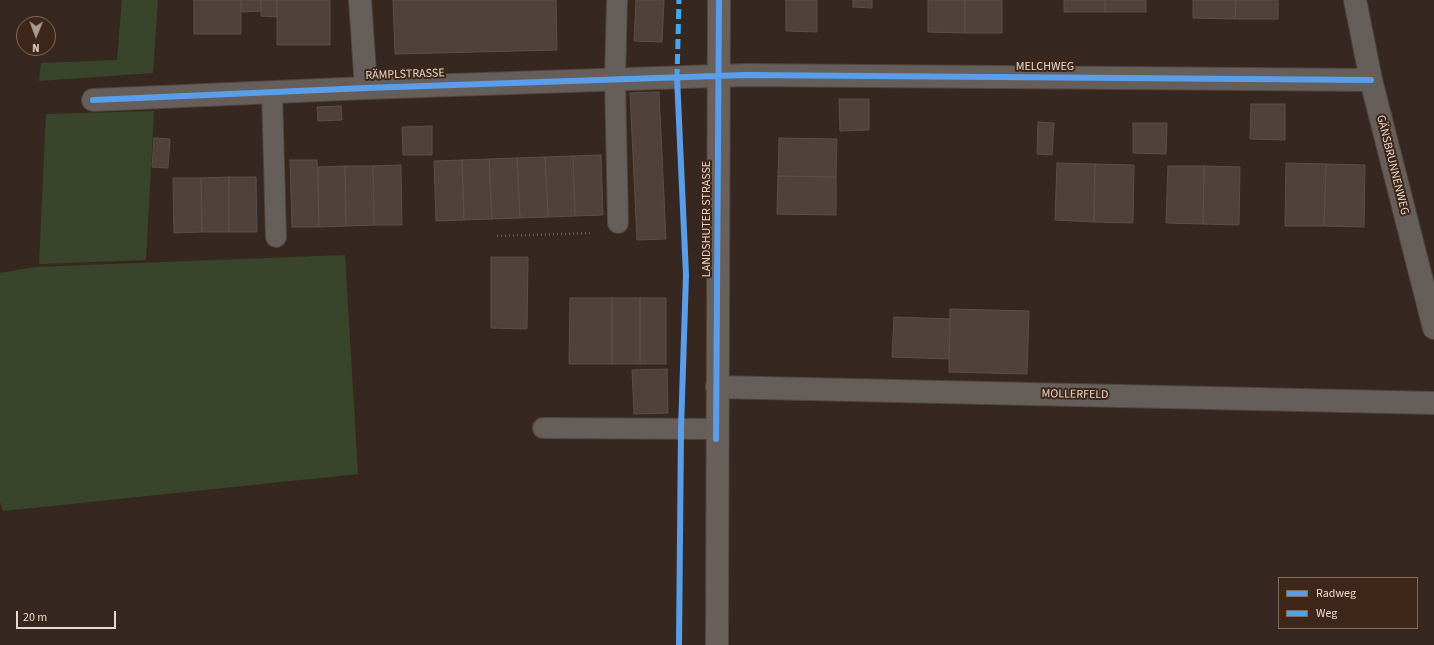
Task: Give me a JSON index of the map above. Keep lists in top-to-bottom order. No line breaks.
{"streets":{"main road":["LANDSHUTER STRASSE"],"street":["MELCHWEG","RÄMPLSTRASSE","GÄNSBRUNNENWEG","MOLLERFELD"]},"crossings":[["MELCHWEG","RÄMPLSTRASSE"],["MELCHWEG","GÄNSBRUNNENWEG"],["MELCHWEG","LANDSHUTER STRASSE"],["RÄMPLSTRASSE","LANDSHUTER STRASSE"],["LANDSHUTER STRASSE","MOLLERFELD"]],"legend":["Radweg","Weg"],"scale_bar":"20 m","north":"bottom"}
